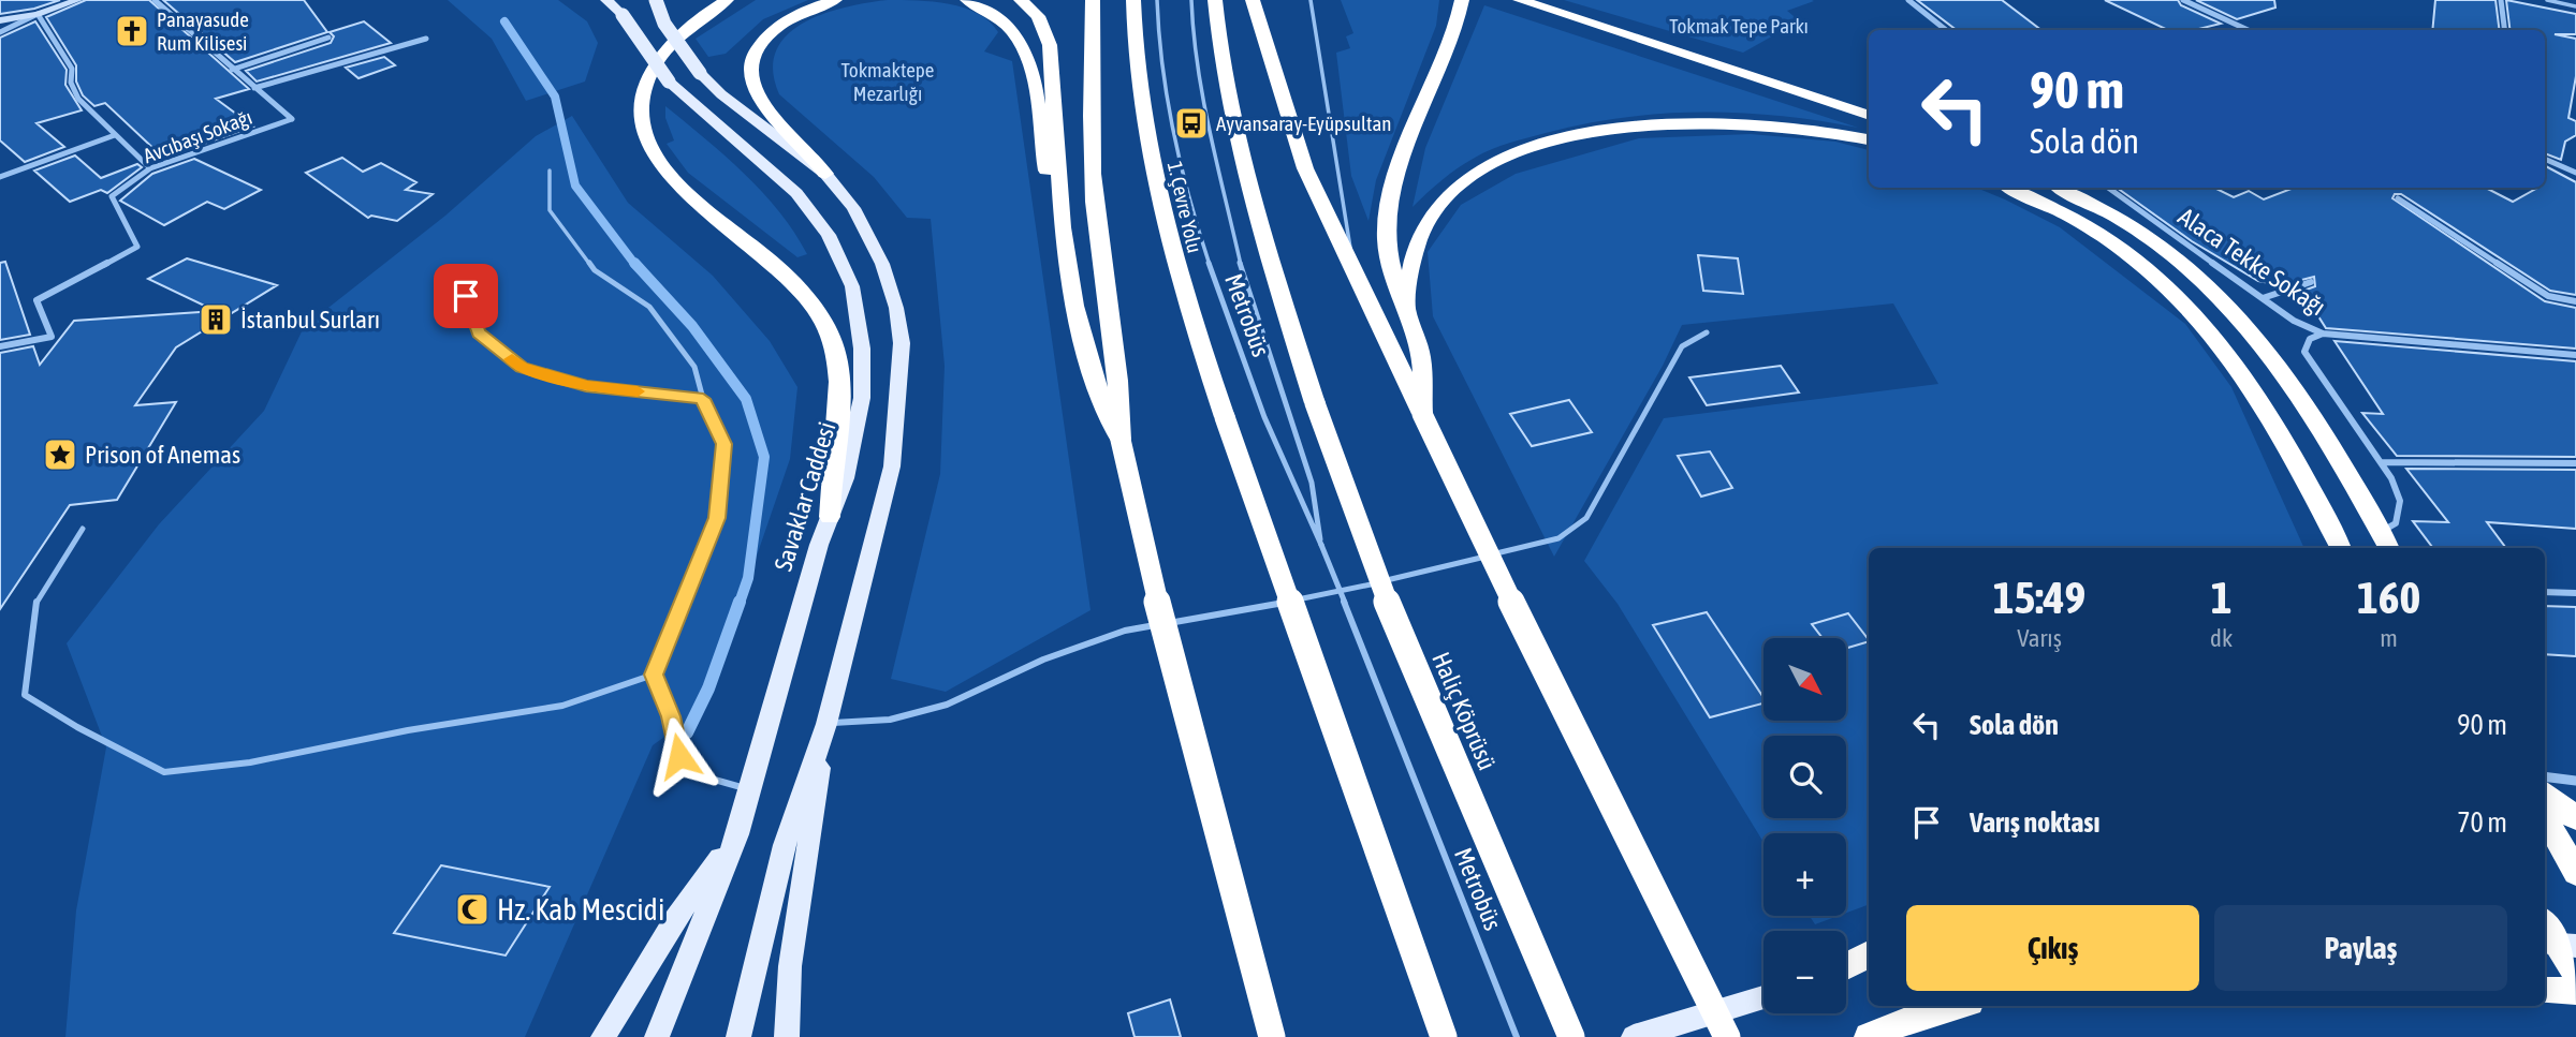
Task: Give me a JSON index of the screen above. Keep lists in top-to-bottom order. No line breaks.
{"streets":{"highway":["1. Çevre Yolu","Haliç Köprüsü"],"main road":["Savaklar Caddesi"],"street":["Avcıbaşı Sokağı","Alaca Tekke Sokağı"],"lane":["Metrobüs"]},"parks":["Tokmak Tepe Parkı","Tokmaktepe Mezarlığı"],"places":{"church":["Panayasude Rum Kilisesi"],"bus stop":["Ayvansaray-Eyüpsultan"],"building":["İstanbul Surları"],"place":["Prison of Anemas"],"mosque":["Hz. Kab Mescidi"]},"north":"bottom right","page":{"turn":["90 m","Sola dön"],"eta":["15:49","Varış","1","dk","160","m"],"map_buttons":["+","−"],"list":[{"name":"Sola dön","value":"90 m"},{"name":"Varış noktası","value":"70 m"}],"buttons":["Çıkış","Paylaş"]}}
